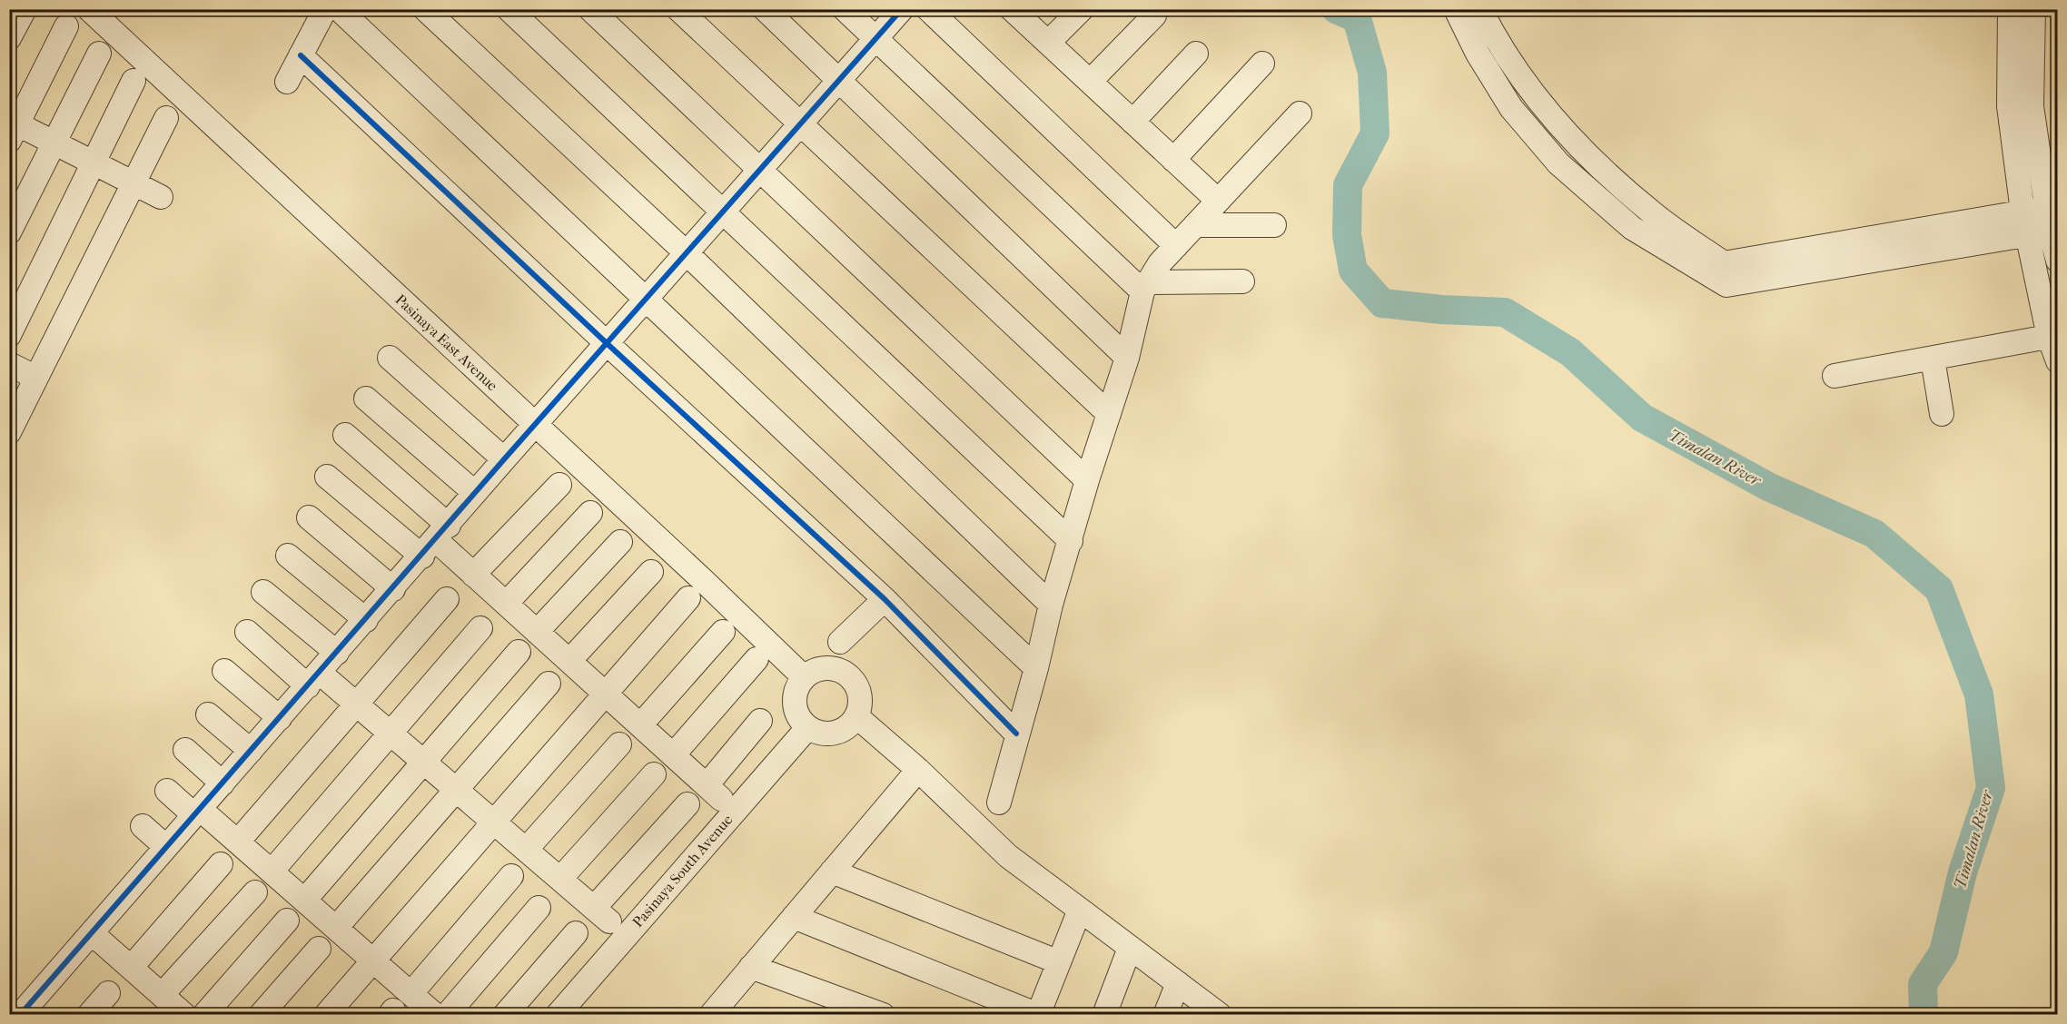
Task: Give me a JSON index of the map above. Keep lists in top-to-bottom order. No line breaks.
{"streets":{"street":["Pasinaya East Avenue","Pasinaya South Avenue"]},"crossings":[["Pasinaya East Avenue","Pasinaya South Avenue"]],"water":["Timalan River"]}
